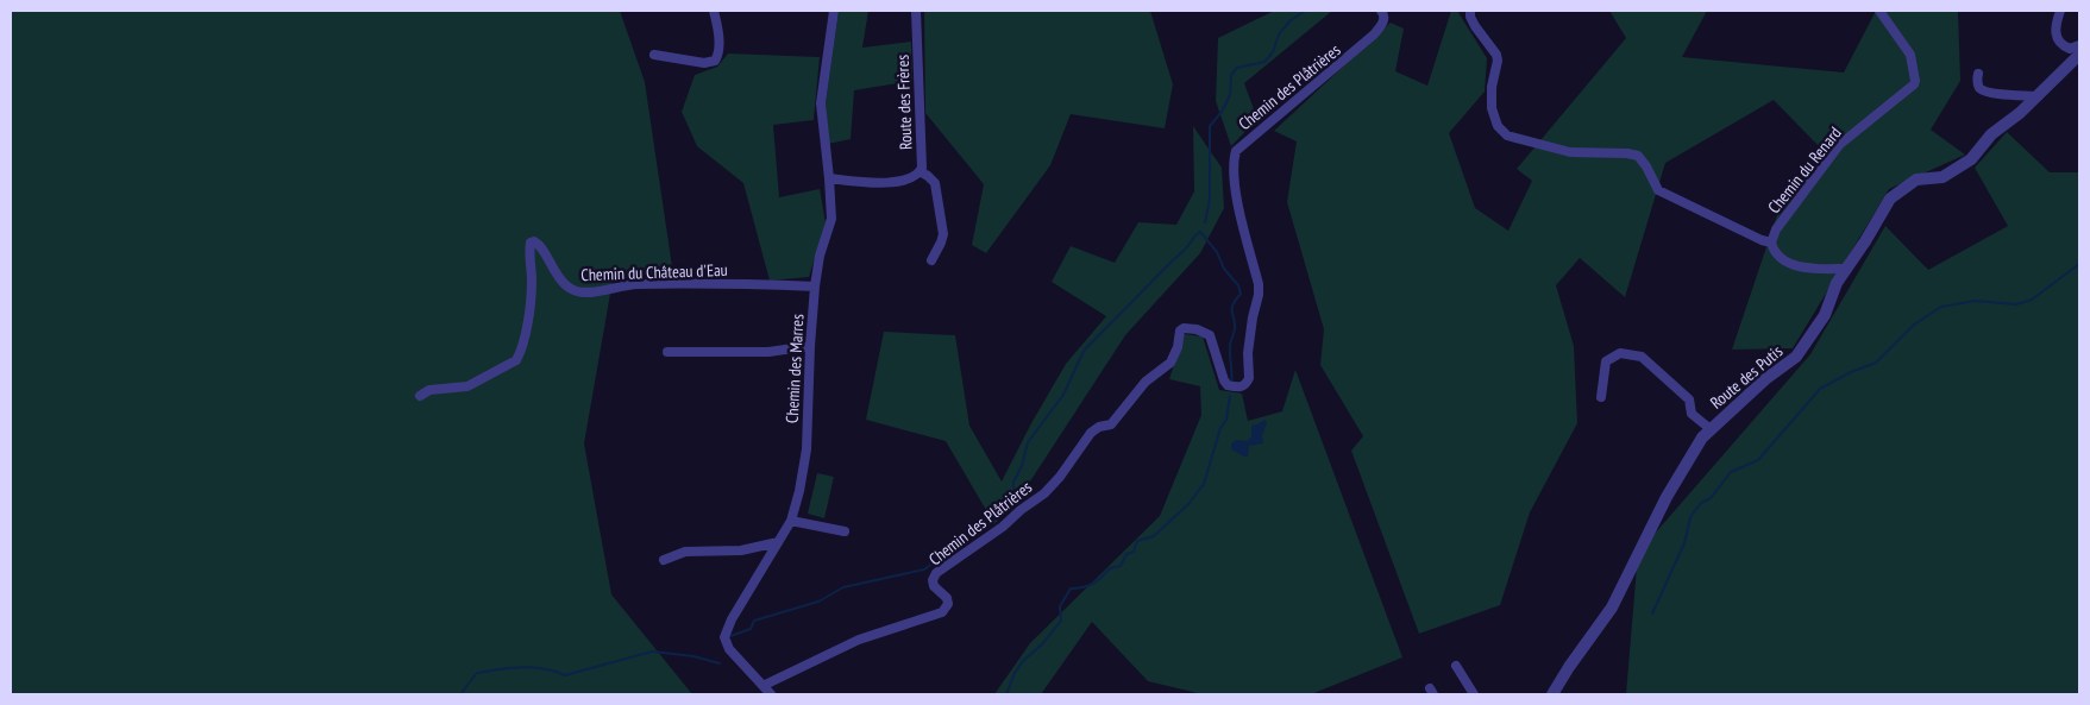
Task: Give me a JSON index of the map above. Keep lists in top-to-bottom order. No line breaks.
{"streets":{"street":["Chemin des Plâtrières","Route des Frères","Chemin du Renard","Chemin du Château d'Eau","Chemin des Marres","Route des Putis"]},"crossings":[["Chemin des Plâtrières","Chemin des Marres"],["Route des Frères","Chemin des Marres"],["Chemin du Château d'Eau","Chemin des Marres"]]}
